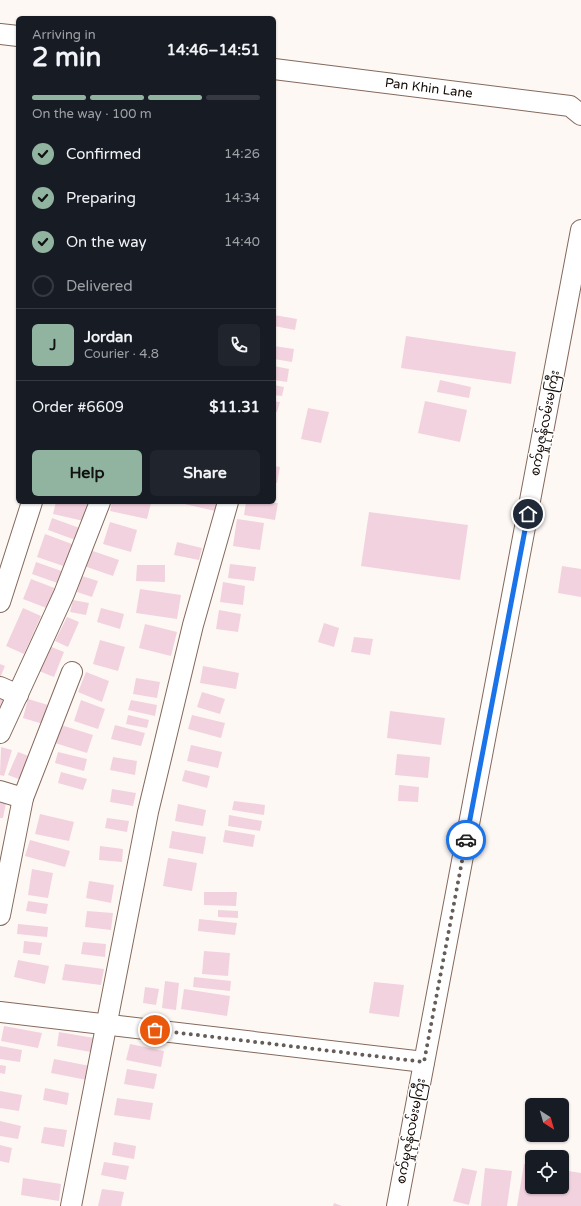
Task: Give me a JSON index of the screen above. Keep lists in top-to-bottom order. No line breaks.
{"streets":{"street":["Pan Khin Lane","စက်မှုဇုန်လမ်းမကြီး"]},"north":"bottom right","page":{"heading":["2 min","Arriving in","14:46–14:51"],"panel":["Jordan","Courier · 4.8","Order #6609","$11.31"],"bar":"On the way · 100 m","list":[["Confirmed","14:26"],["Preparing","14:34"],["On the way","14:40"],"Delivered"],"round":"J","buttons":["Help","Share"]}}
